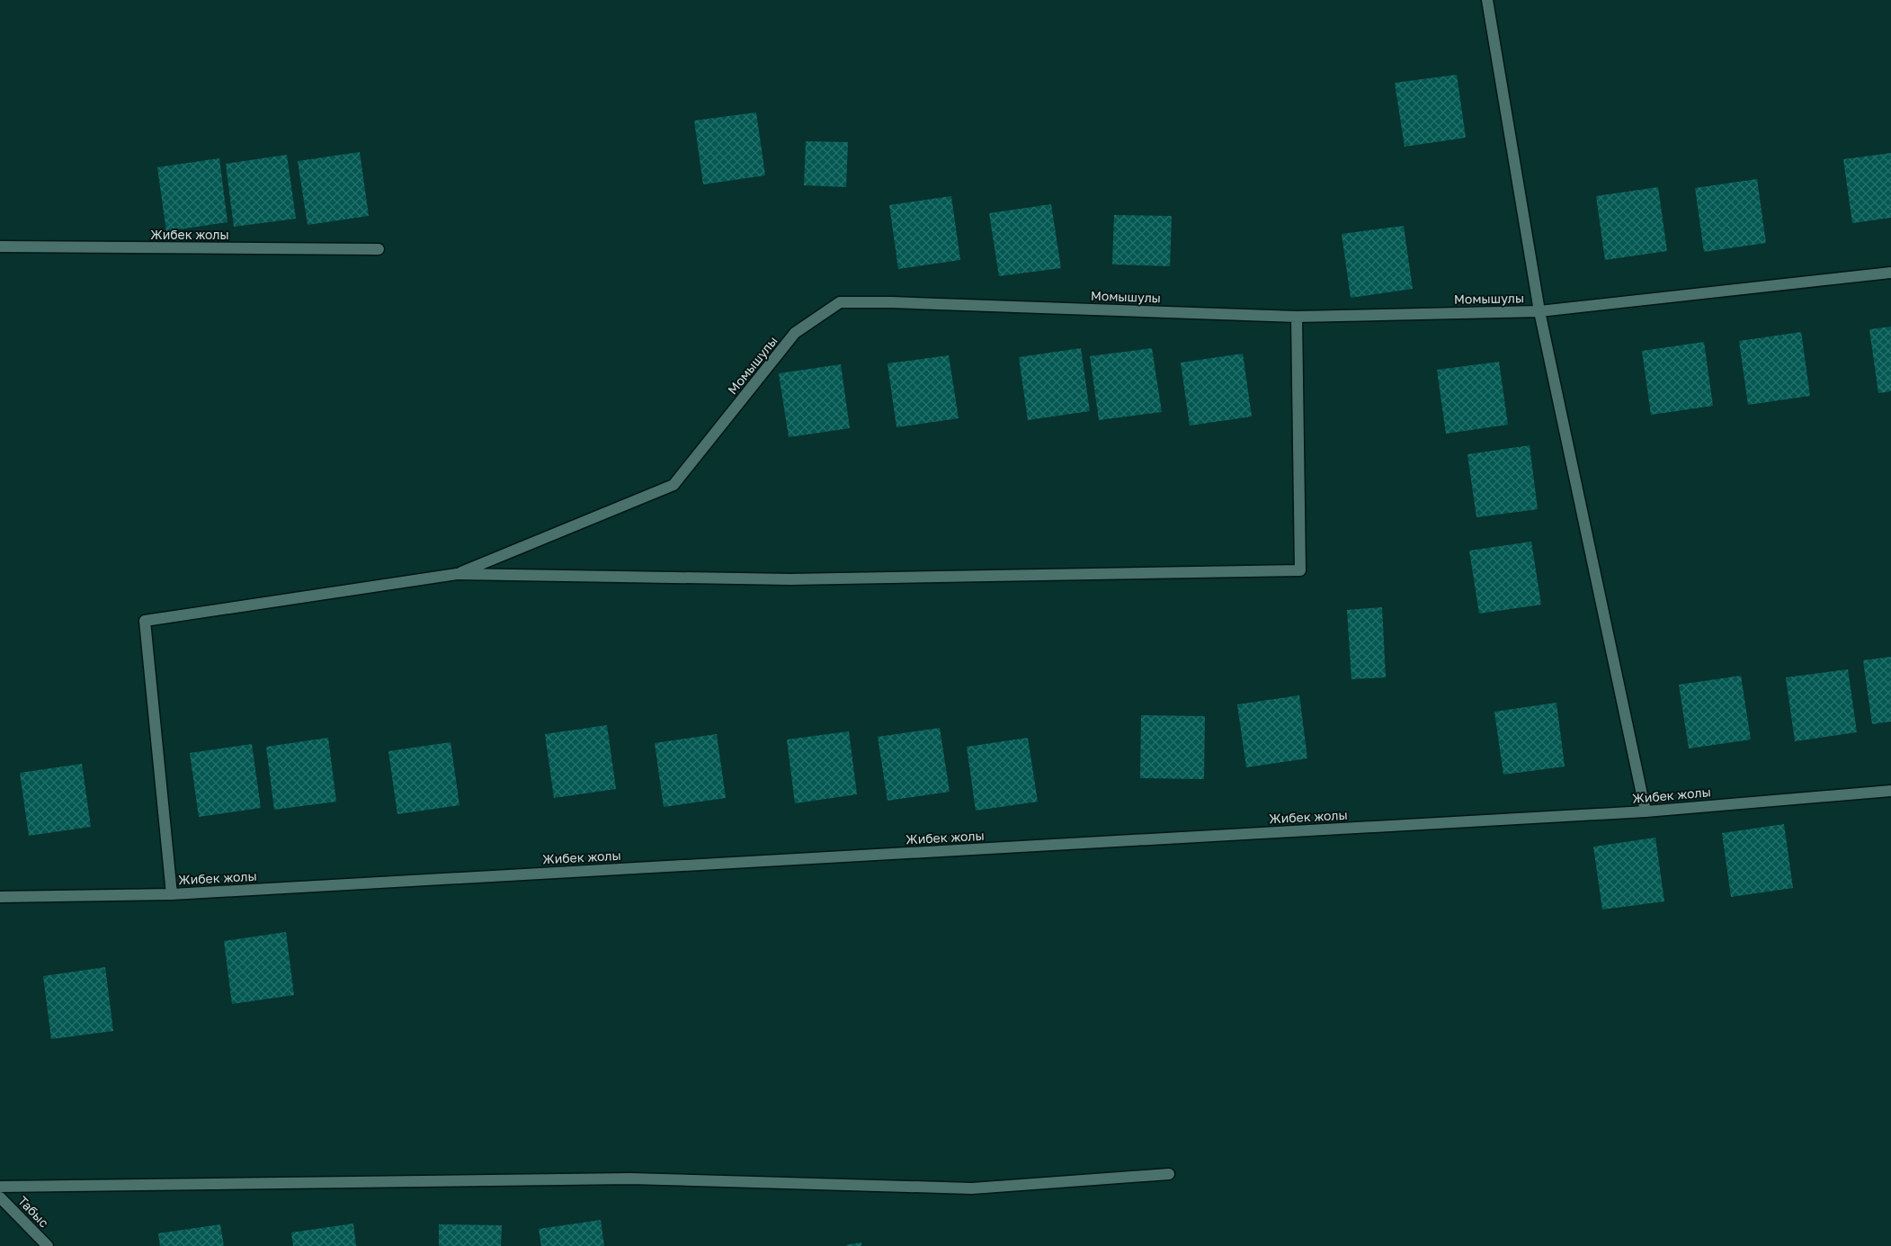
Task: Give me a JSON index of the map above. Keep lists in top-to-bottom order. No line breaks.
{"streets":{"street":["Жибек жолы","Момышулы","Табыс"]}}
